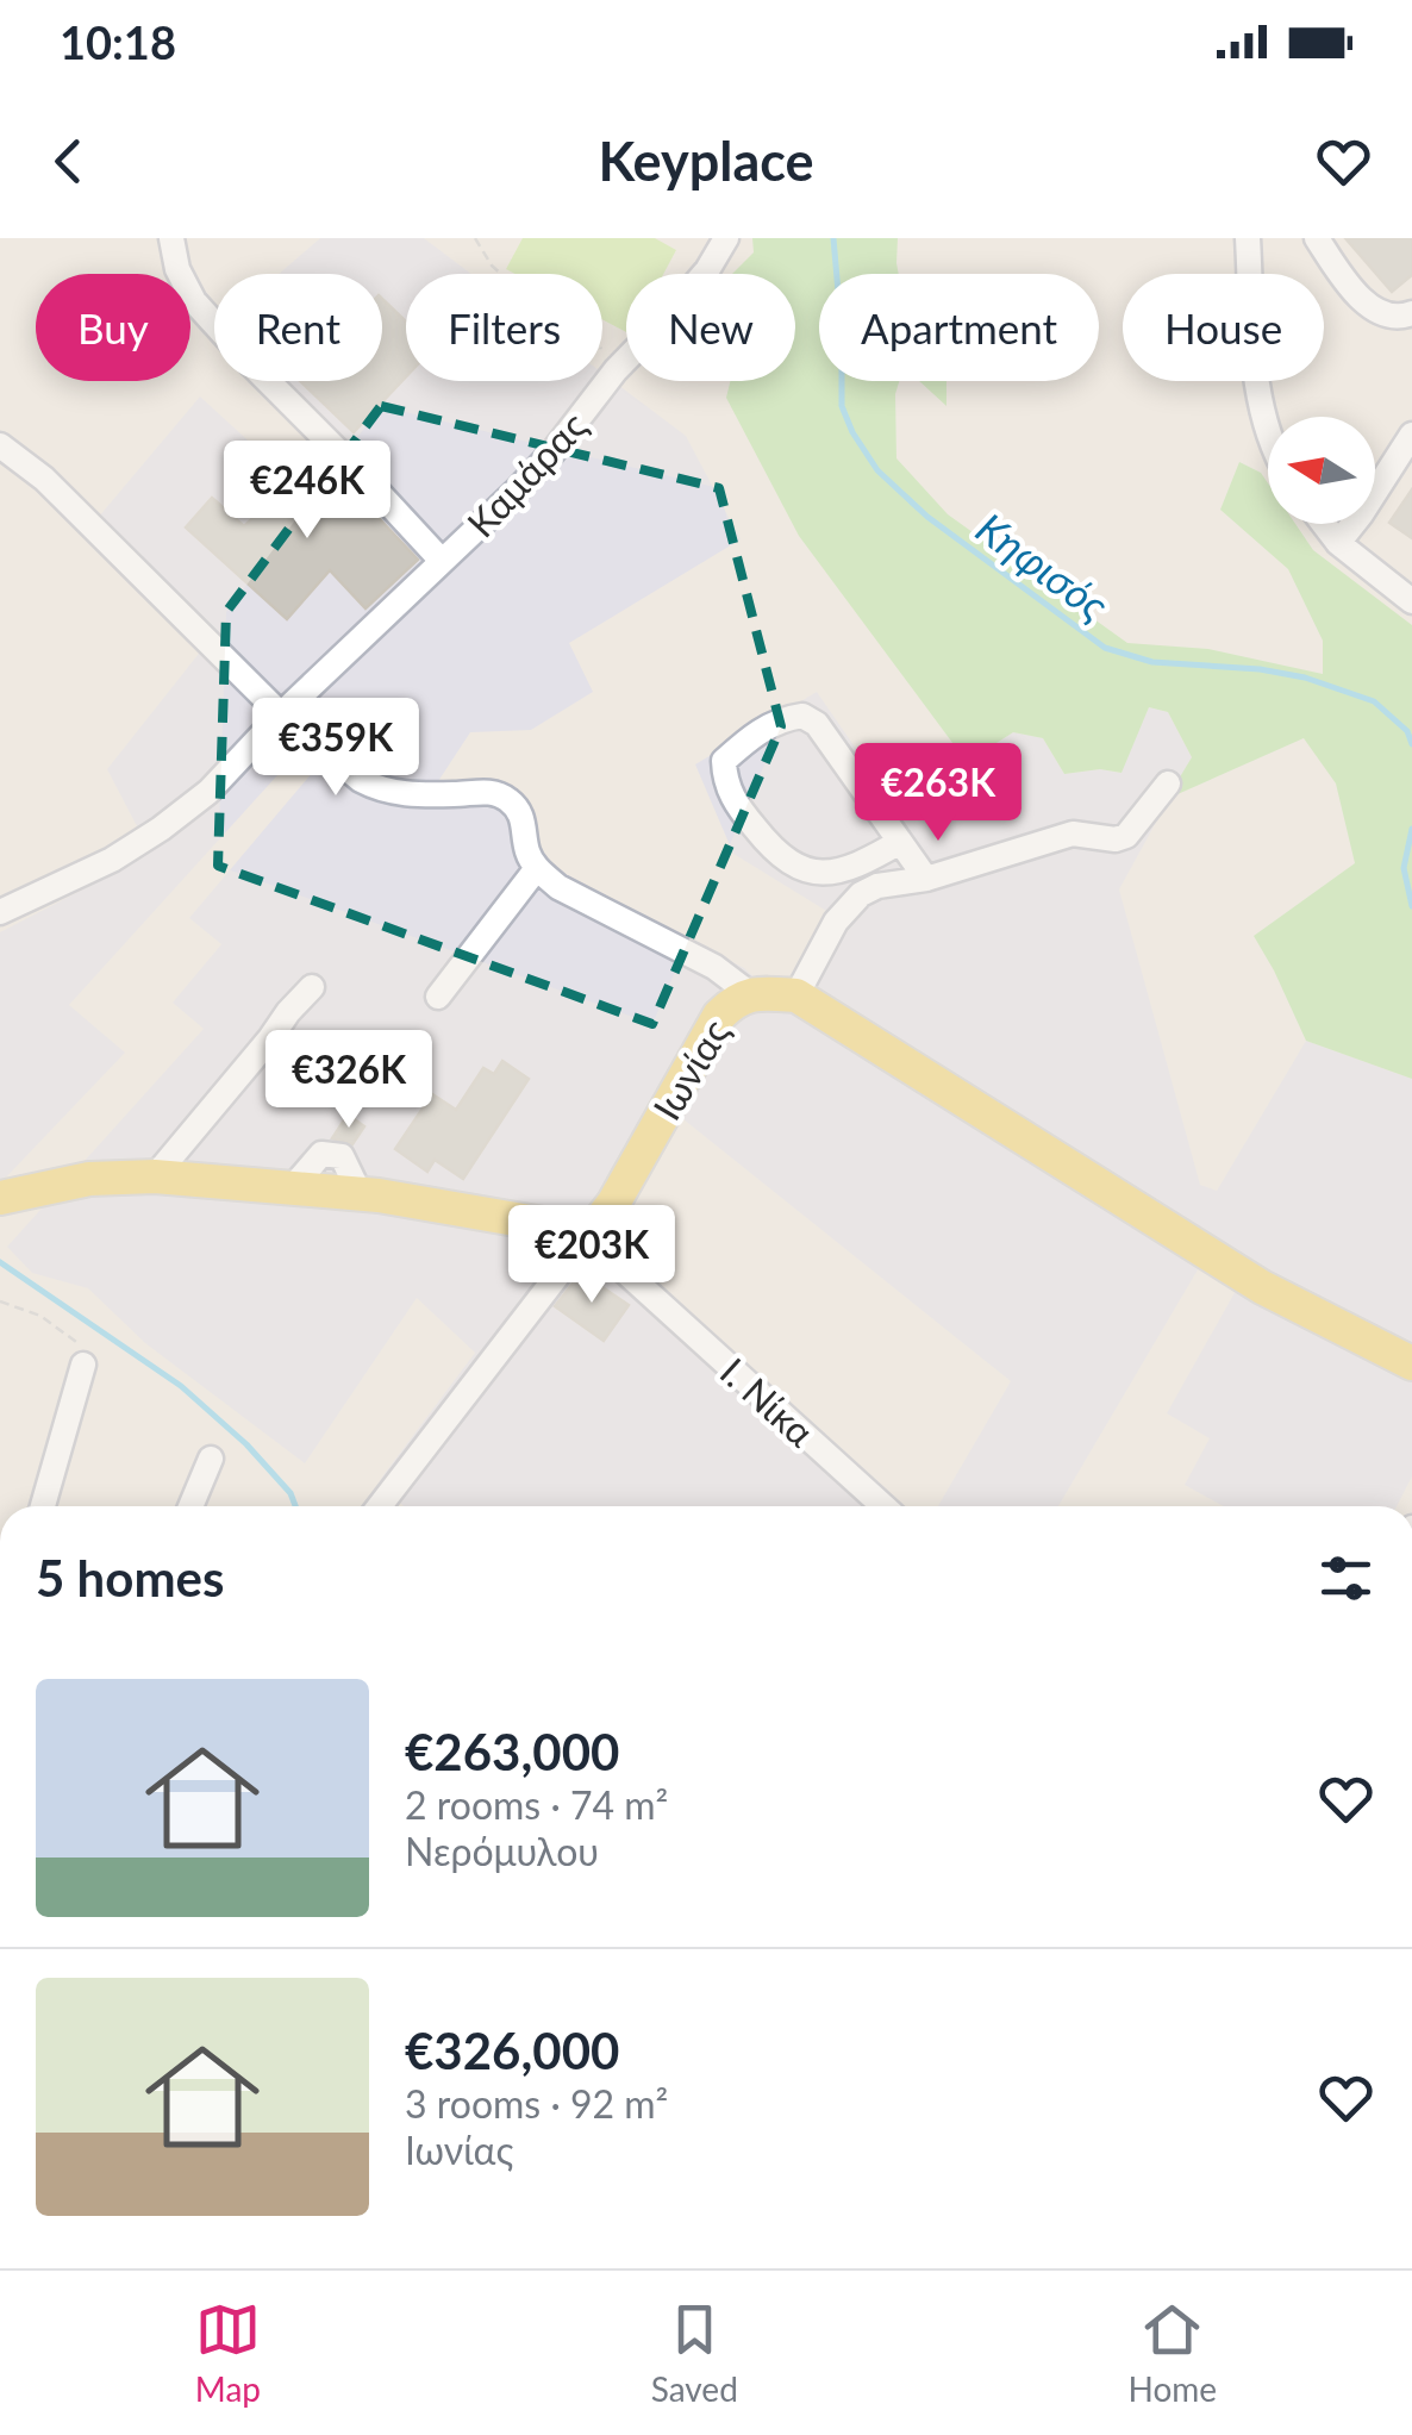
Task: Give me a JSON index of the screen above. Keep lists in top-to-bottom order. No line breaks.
{"streets":{"main road":["Ιωνίας"],"street":["Καμάρας","Ι. Νίκα"]},"crossings":[["Ιωνίας","Ι. Νίκα"]],"water":["Κηφισός"],"north":"left","page":{"status":"10:18","header":"Keyplace","chip":["Buy","Rent","Filters","New","Apartment","House"],"price":["€246K","€359K","€263K","€326K","€203K"],"heading":"5 homes","list":[{"name":"€263,000","note":"2 rooms · 74 m² · Νερόμυλου"},{"name":"€326,000","note":"3 rooms · 92 m² · Ιωνίας"}],"tabs":["Map","Saved","Home"]}}
